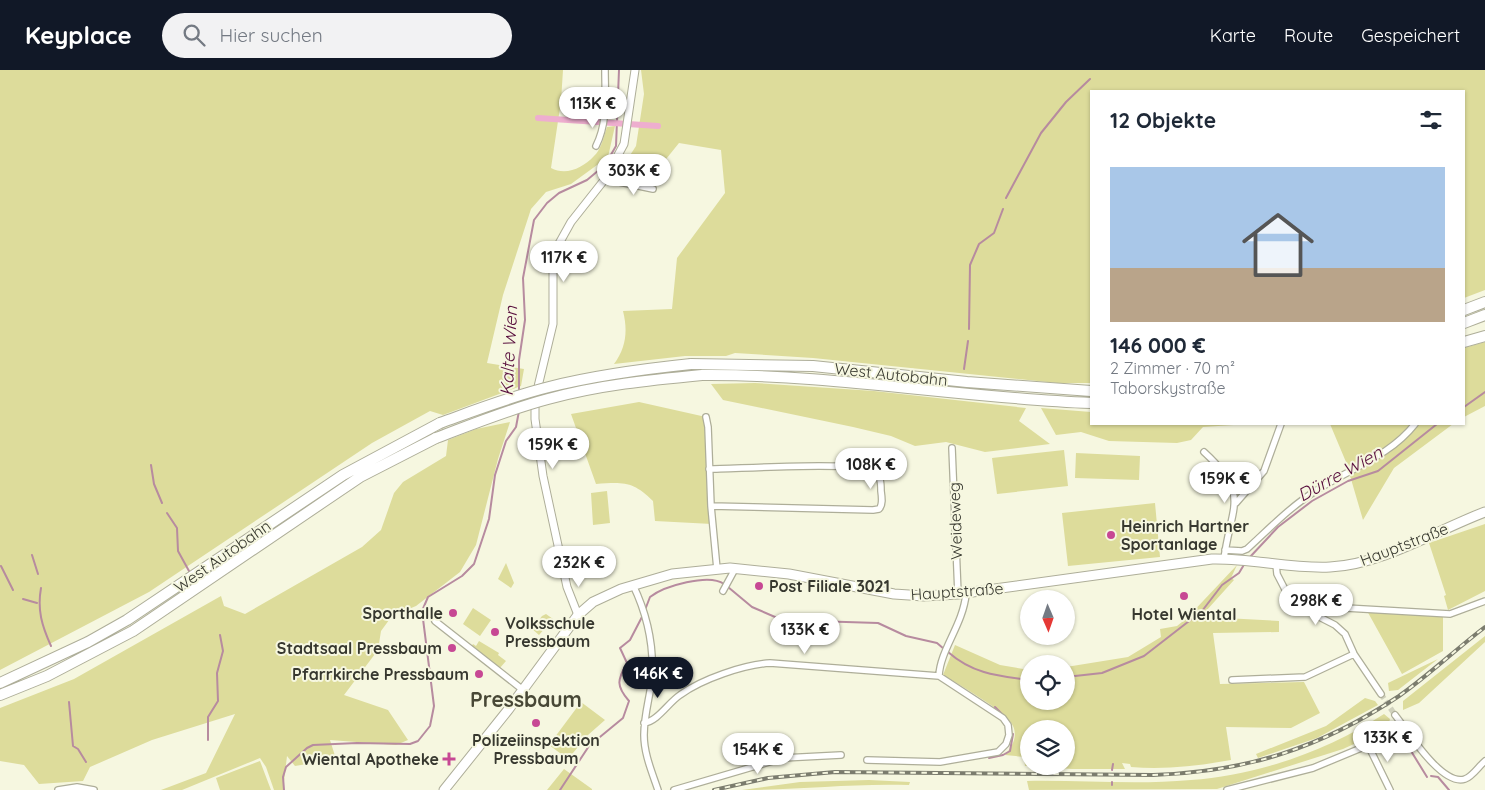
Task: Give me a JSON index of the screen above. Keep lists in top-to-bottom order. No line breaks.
{"streets":{"highway":["West Autobahn"],"main road":["Hauptstraße"],"street":["Weideweg"]},"crossings":[["Weideweg","Hauptstraße"]],"districts":["Pressbaum"],"water":["Kalte Wien","Dürre Wien"],"places":{"other":["Heinrich Hartner Sportanlage","Post Filiale 3021","Hotel Wiental","Sporthalle","Volksschule Pressbaum","Stadtsaal Pressbaum","Pfarrkirche Pressbaum","Polizeiinspektion Pressbaum"],"health":["Wiental Apotheke"]},"north":"bottom","page":{"header":"Keyplace","search":"Hier suchen","nav":["Karte","Route","Gespeichert"],"price":["113K €","303K €","117K €","159K €","108K €","159K €","232K €","298K €","133K €","146K €","133K €","154K €"],"heading":"12 Objekte","list":[{"name":"146 000 €","note":"2 Zimmer · 70 m² · Taborskystraße"}]}}
